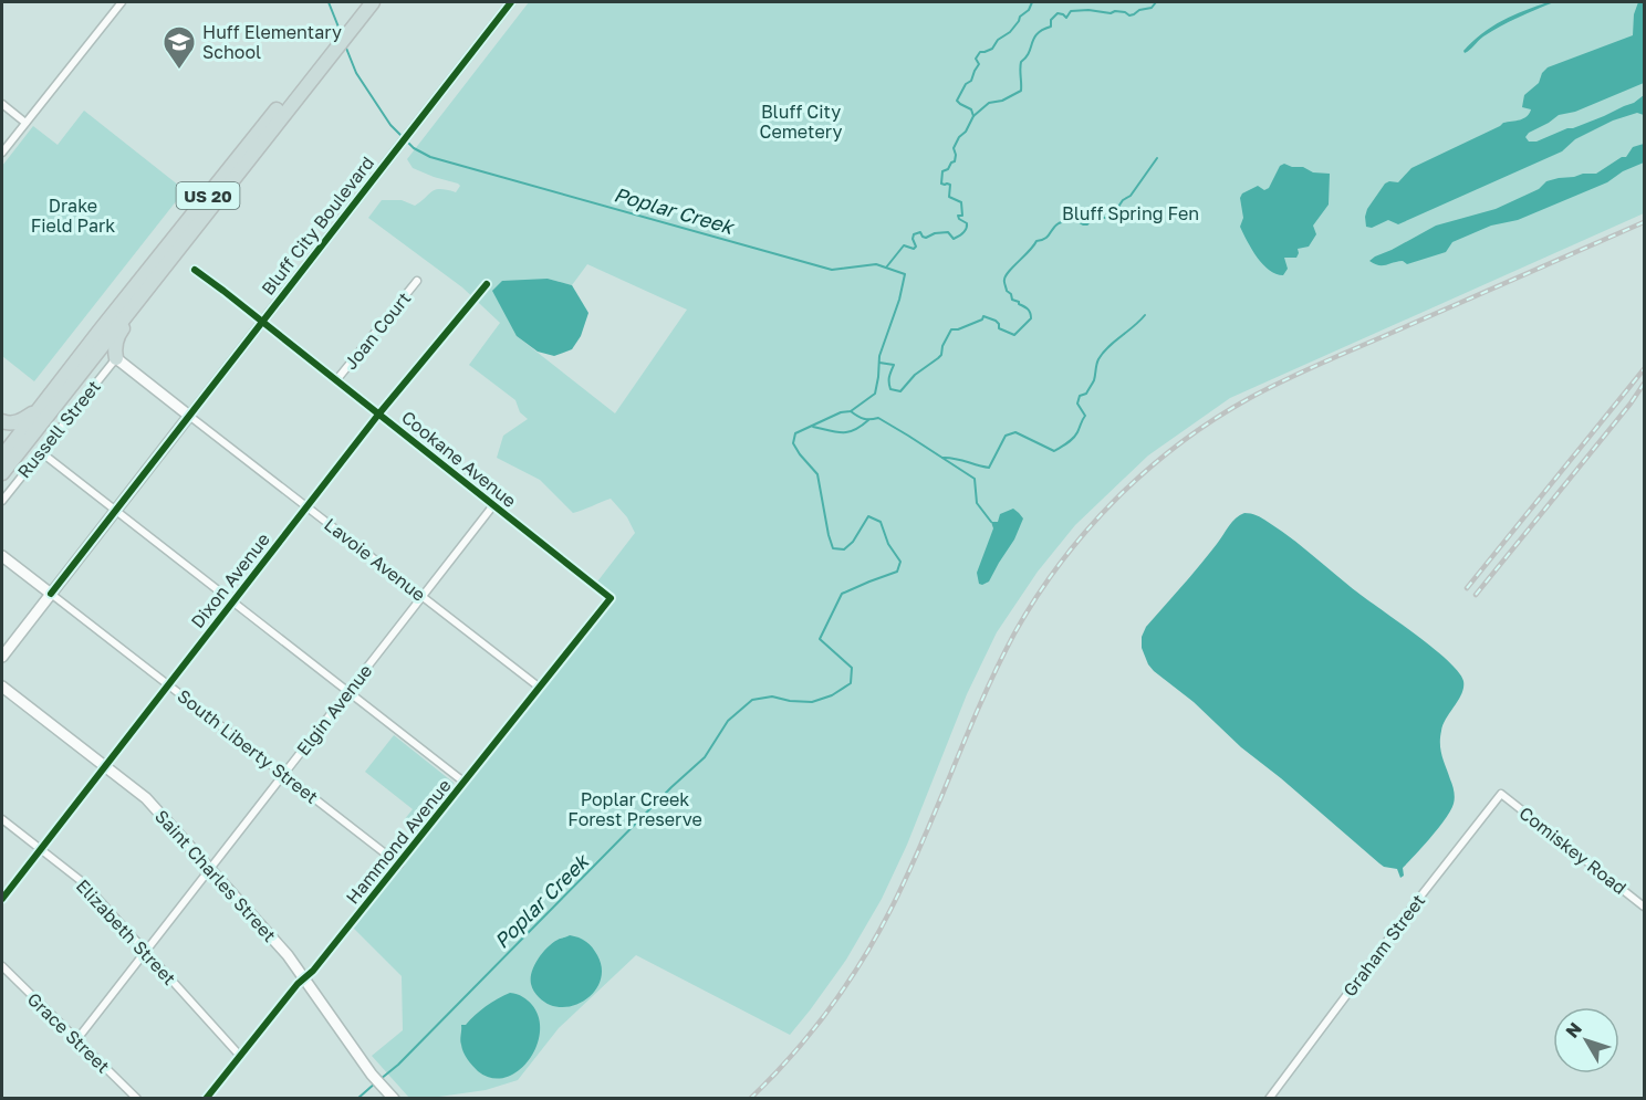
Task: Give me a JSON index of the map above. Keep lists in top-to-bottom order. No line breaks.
{"streets":{"highway":["US 20"],"main road":["Bluff City Boulevard","Lavoie Avenue","South Liberty Street","Saint Charles Street"],"street":["Joan Court","Russell Street","Cookane Avenue","Dixon Avenue","Elgin Avenue","Hammond Avenue","Comiskey Road","Elizabeth Street","Graham Street","Grace Street"]},"crossings":[["Bluff City Boulevard","Cookane Avenue"],["Bluff City Boulevard","Lavoie Avenue"],["Bluff City Boulevard","South Liberty Street"],["Joan Court","Cookane Avenue"],["Russell Street","Lavoie Avenue"],["Cookane Avenue","Dixon Avenue"],["Cookane Avenue","Elgin Avenue"],["Cookane Avenue","Hammond Avenue"],["Lavoie Avenue","Dixon Avenue"],["Lavoie Avenue","Elgin Avenue"],["Lavoie Avenue","Hammond Avenue"],["Dixon Avenue","South Liberty Street"],["Dixon Avenue","Saint Charles Street"],["Dixon Avenue","Elizabeth Street"],["Elgin Avenue","South Liberty Street"],["Elgin Avenue","Saint Charles Street"],["Elgin Avenue","Elizabeth Street"],["Elgin Avenue","Grace Street"],["South Liberty Street","Hammond Avenue"],["Hammond Avenue","Saint Charles Street"],["Hammond Avenue","Elizabeth Street"],["Comiskey Road","Graham Street"]],"water":["Poplar Creek"],"parks":["Bluff City Cemetery","Drake Field Park","Bluff Spring Fen","Poplar Creek Forest Preserve"],"places":{"school or university":["Huff Elementary School"]},"north":"top left"}
